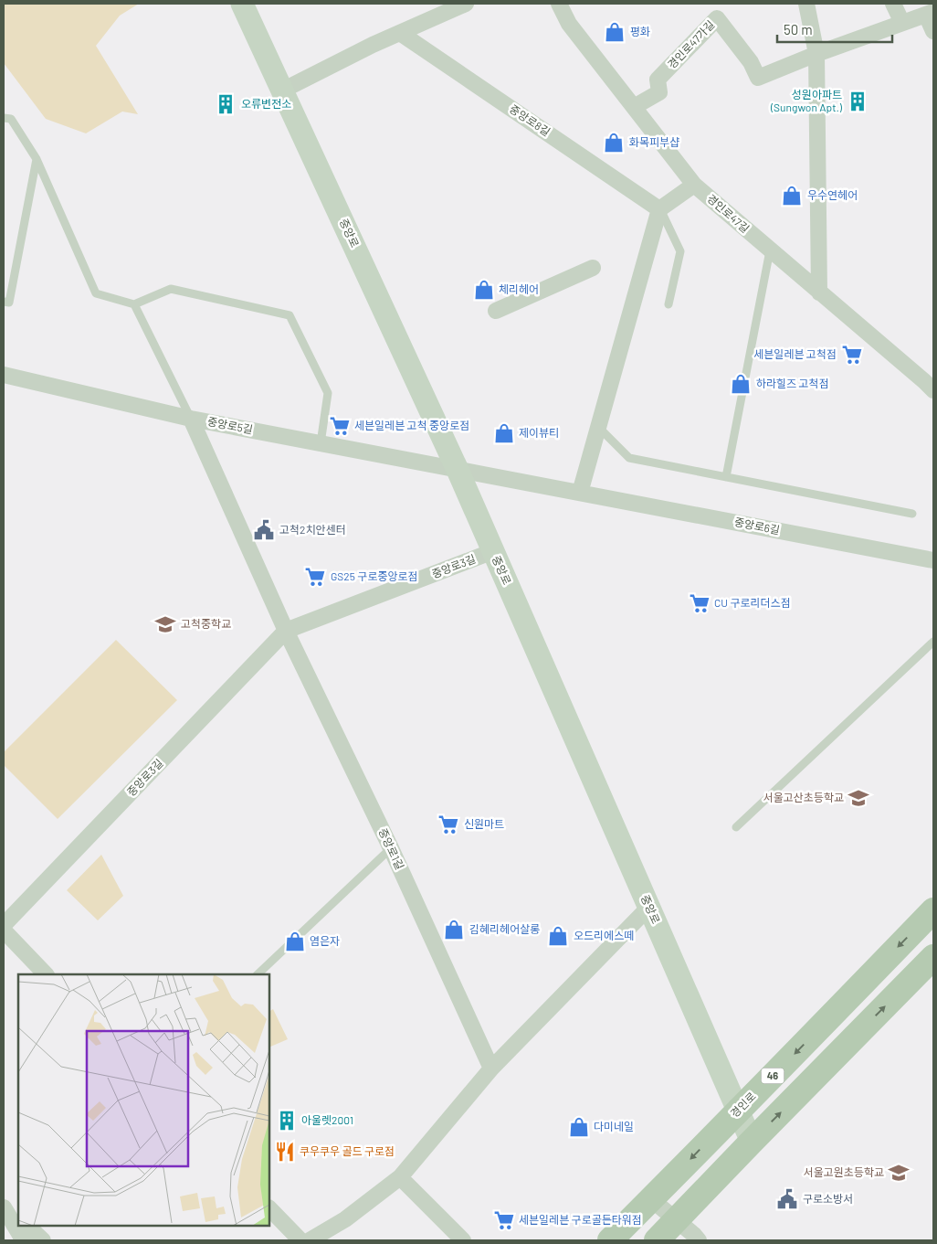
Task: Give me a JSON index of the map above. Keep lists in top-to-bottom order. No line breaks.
{"streets":{"main road":["중앙로","46","경인로"],"street":["경인로47가길","중앙로8길","경인로47길","중앙로5길","중앙로6길","중앙로3길","중앙로1길"]},"crossings":[["경인로47가길","경인로47길"],["중앙로","중앙로5길"],["중앙로","중앙로6길"],["중앙로","중앙로3길"],["중앙로","경인로"],["중앙로5길","중앙로6길"],["중앙로3길","중앙로1길"]],"places":{"shop":["평화","화목피부샵","우수연헤어","체리헤어","하라힐즈 고척점","제이뷰티","김혜리헤어살롱","오드리에스떼","염은자","다미네일"],"building":["성원아파트 (Sungwon Apt.)","오류변전소","아울렛2001"],"supermarket":["세븐일레븐 고척점","세븐일레븐 고척 중앙로점","GS25 구로중앙로점","CU 구로리더스점","신원마트","세븐일레븐 구로골든타워점"],"public building":["고척2치안센터","구로소방서"],"school or university":["고척중학교","서울고산초등학교","서울고원초등학교"],"restaurant":["쿠우쿠우 골드 구로점"]},"scale_bar":"50 m"}
